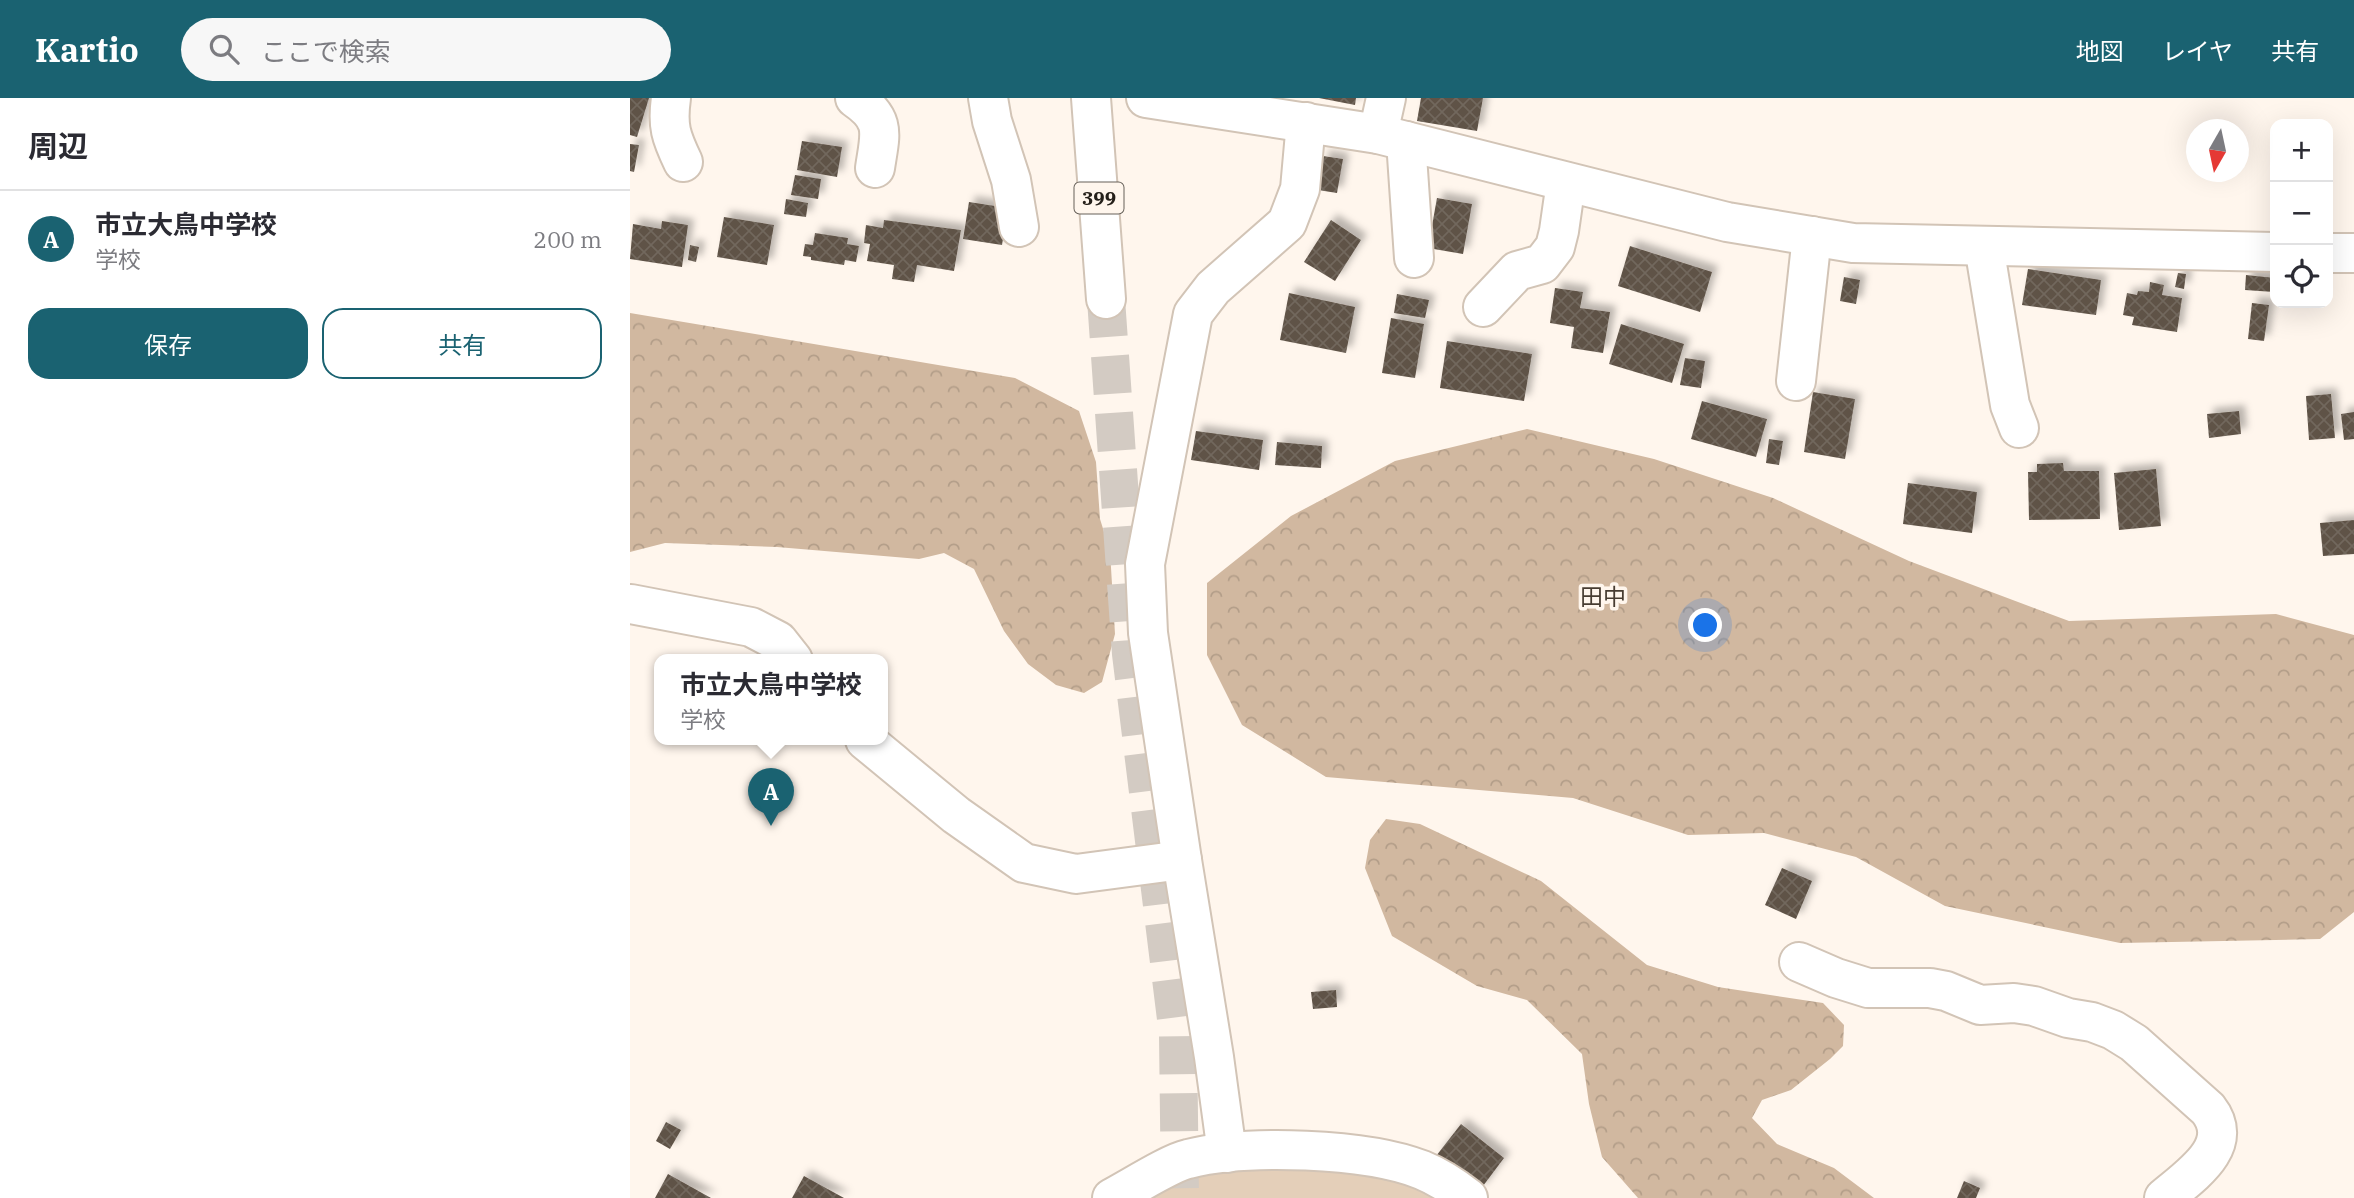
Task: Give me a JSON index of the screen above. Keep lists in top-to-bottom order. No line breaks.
{"streets":{"main road":["399"]},"districts":["田中"],"north":"bottom","page":{"header":"Kartio","search":"ここで検索","nav":["地図","レイヤ","共有"],"heading":"周辺","map_buttons":["+","−"],"list":[{"mark":"A","name":"市立大鳥中学校","note":"学校","value":"200 m"}],"buttons":["保存","共有"],"popup":["市立大鳥中学校","学校"],"pins":"A"}}
